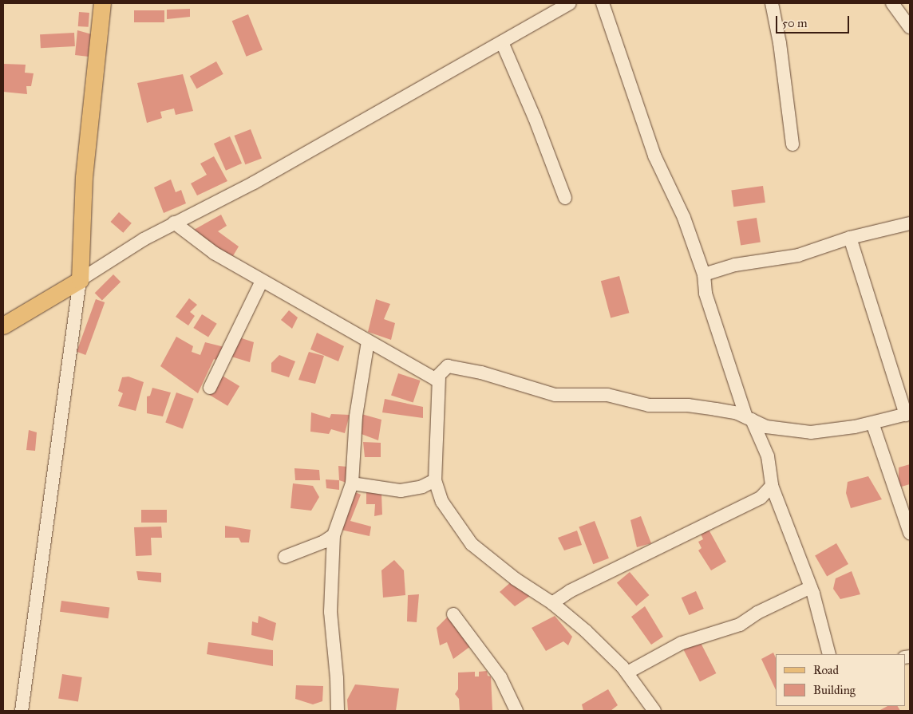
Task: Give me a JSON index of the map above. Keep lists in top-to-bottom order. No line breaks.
{"legend":["Road","Building"],"scale_bar":"50 m"}
